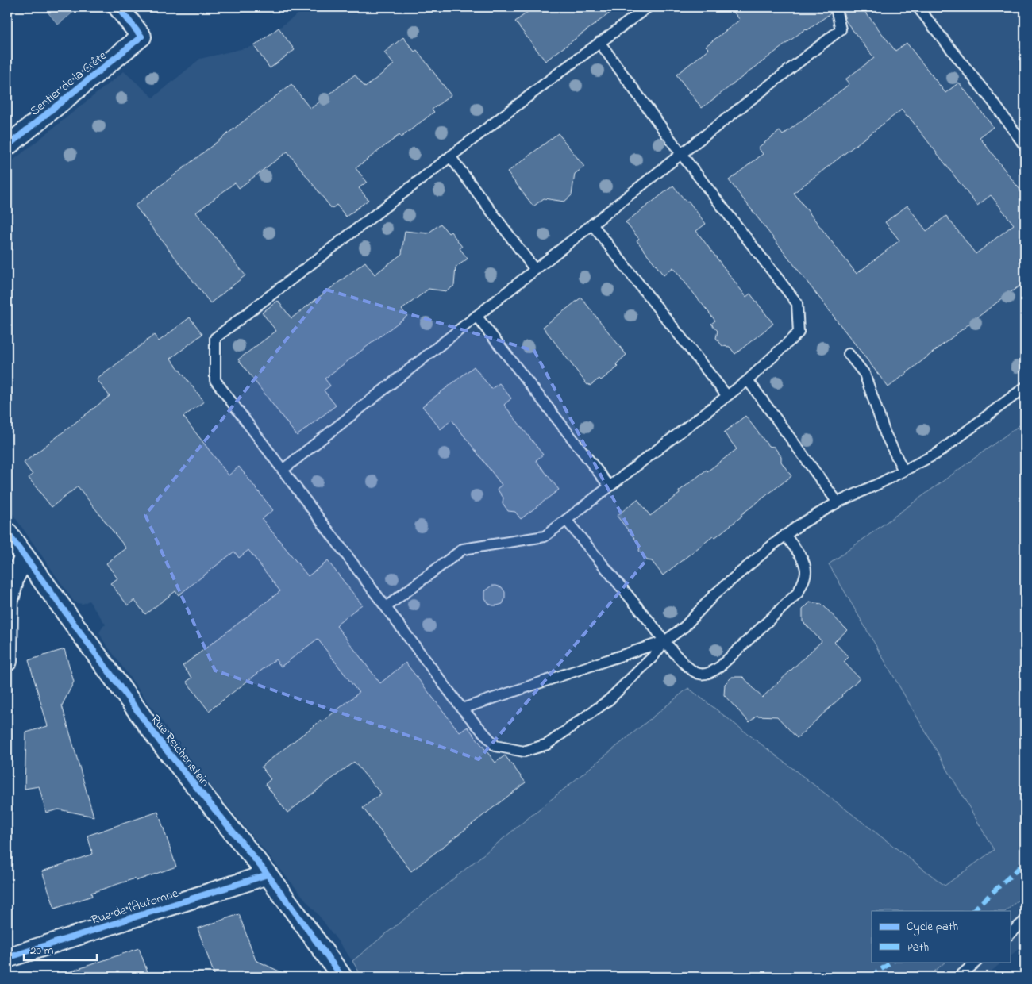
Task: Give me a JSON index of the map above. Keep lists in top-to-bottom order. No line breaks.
{"streets":{"street":["Sentier de la Crête","Rue Reichenstein","Rue de l'Automne"]},"crossings":[["Rue Reichenstein","Rue de l'Automne"]],"legend":["Cycle path","Path"],"scale_bar":"20 m"}
